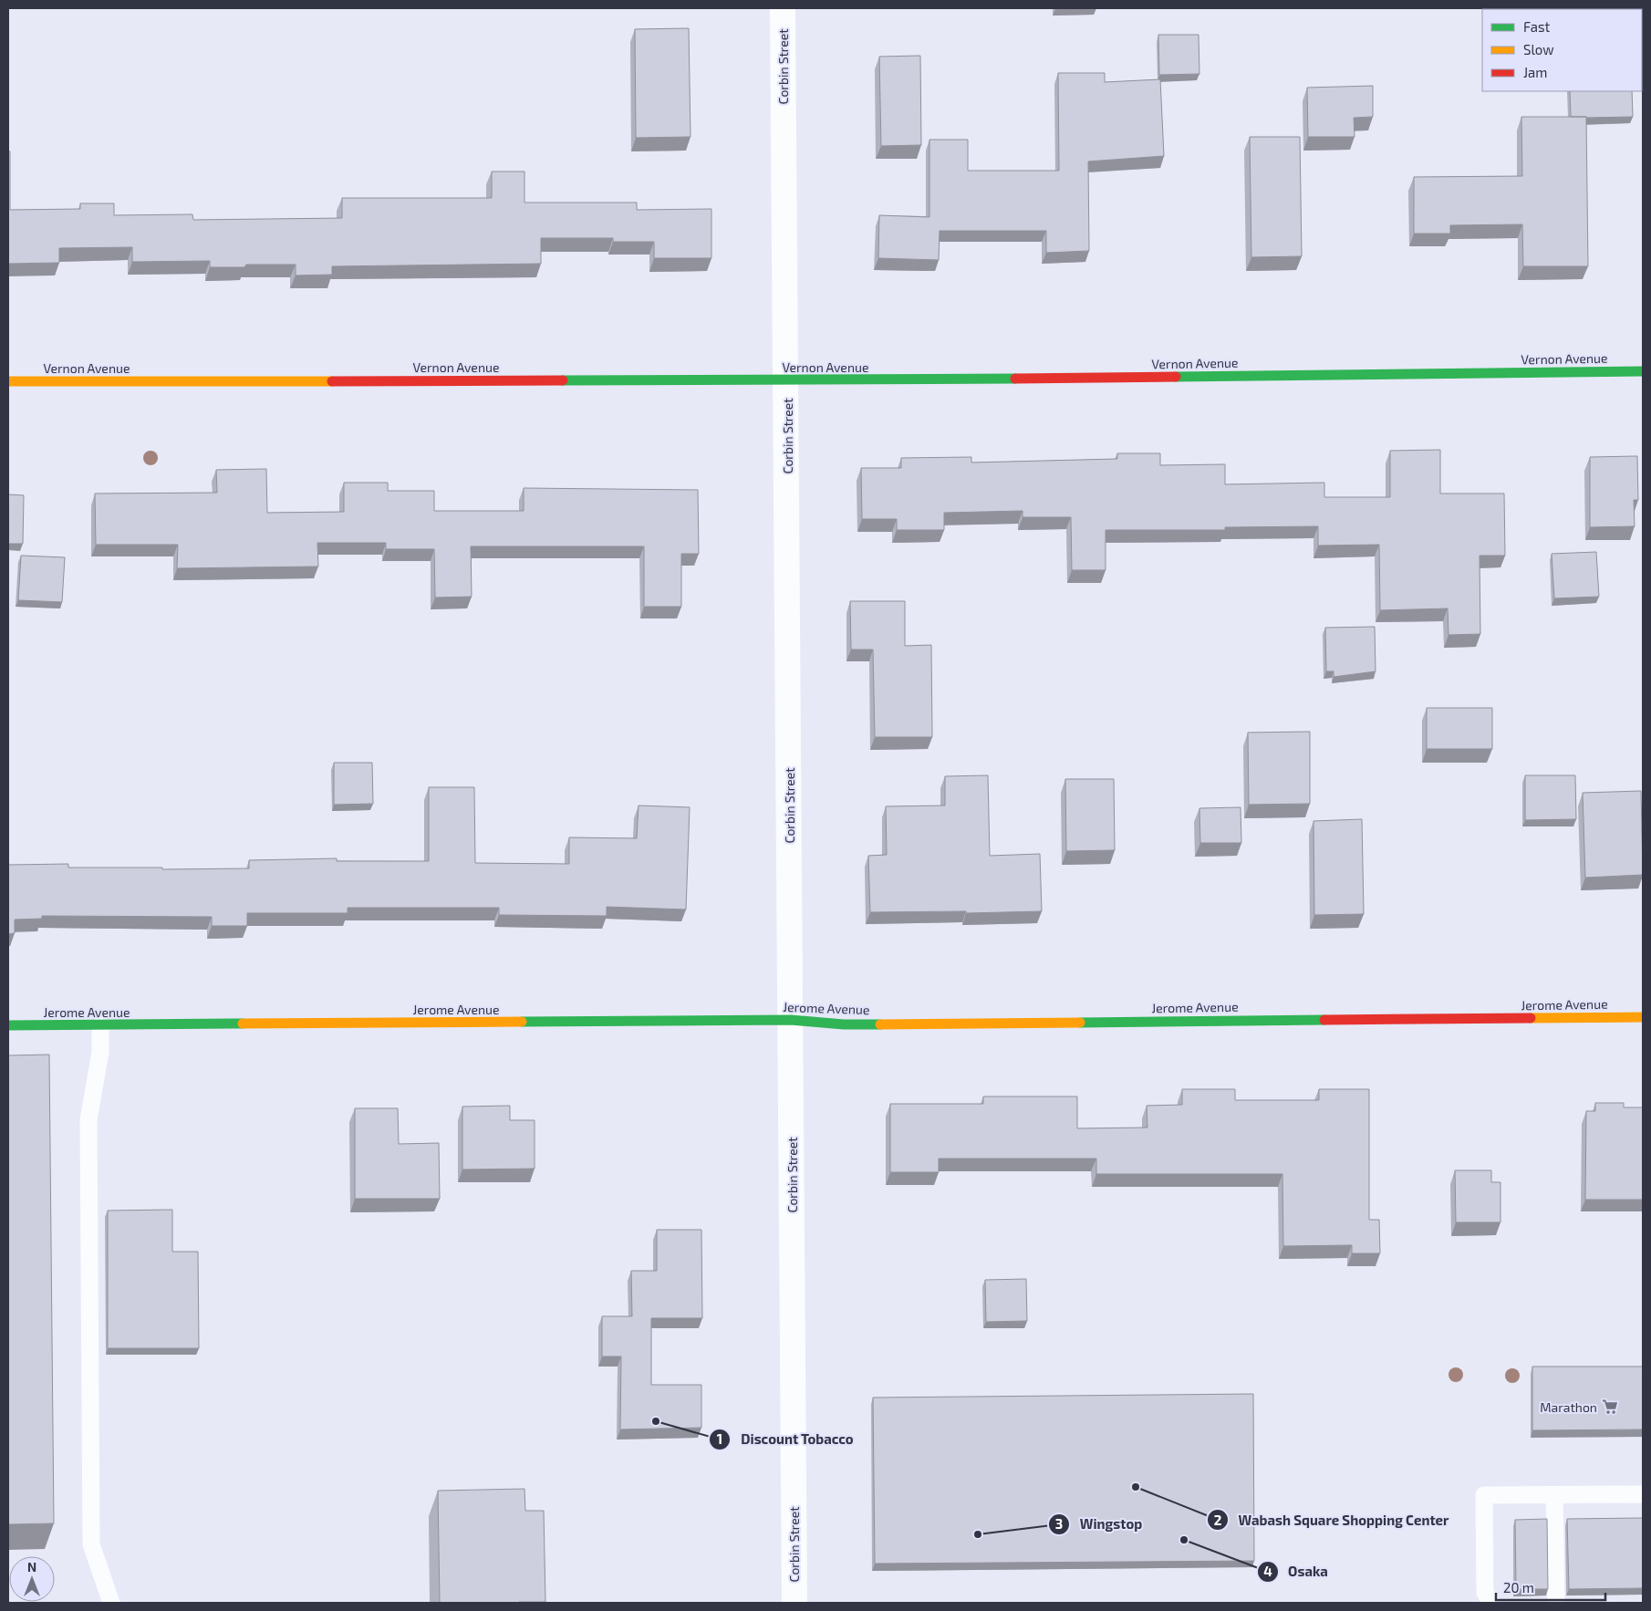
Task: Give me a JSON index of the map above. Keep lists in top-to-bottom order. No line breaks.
{"streets":{"street":["Corbin Street","Vernon Avenue","Jerome Avenue"]},"crossings":[["Corbin Street","Vernon Avenue"],["Corbin Street","Jerome Avenue"]],"places":{"supermarket":["Marathon"],"other":["Discount Tobacco","Wabash Square Shopping Center","Wingstop","Osaka"]},"legend":["Fast","Slow","Jam"],"scale_bar":"20 m","north":"top"}
